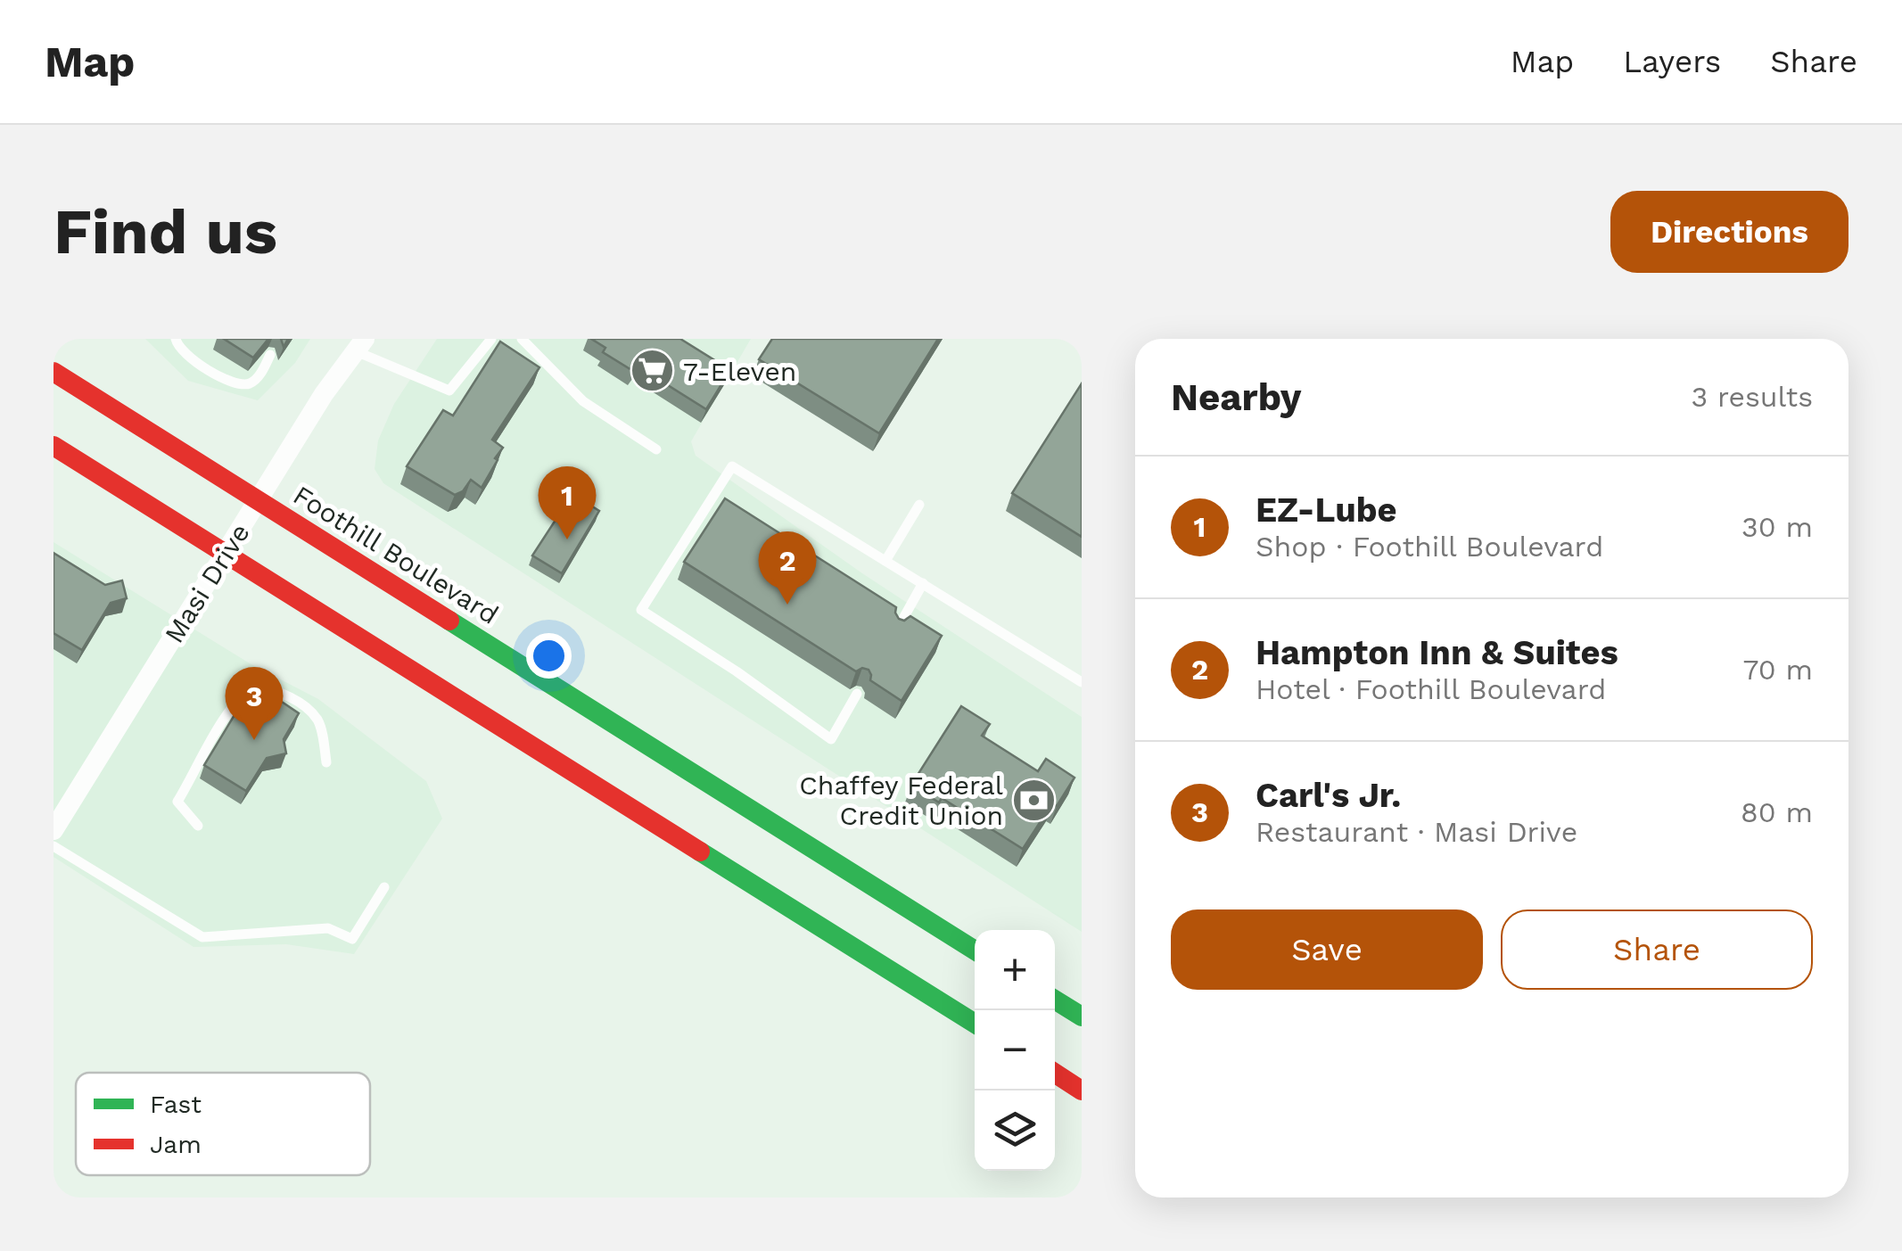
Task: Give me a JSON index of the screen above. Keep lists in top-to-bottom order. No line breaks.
{"streets":{"main road":["Foothill Boulevard"],"street":["Masi Drive"]},"crossings":[["Foothill Boulevard","Masi Drive"]],"places":{"supermarket":["7-Eleven"],"bank":["Chaffey Federal Credit Union"]},"legend":["Fast","Jam"],"page":{"header":"Map","nav":["Map","Layers","Share"],"buttons":["Directions",["Save","Share"]],"title":"Find us","heading":["Nearby","3 results"],"list":[{"mark":"1","name":"EZ-Lube","note":"Shop · Foothill Boulevard","value":"30 m"},{"mark":"2","name":"Hampton Inn & Suites","note":"Hotel · Foothill Boulevard","value":"70 m"},{"mark":"3","name":"Carl's Jr.","note":"Restaurant · Masi Drive","value":"80 m"}],"pins":["1","2","3"],"map_buttons":["+","−"]}}
